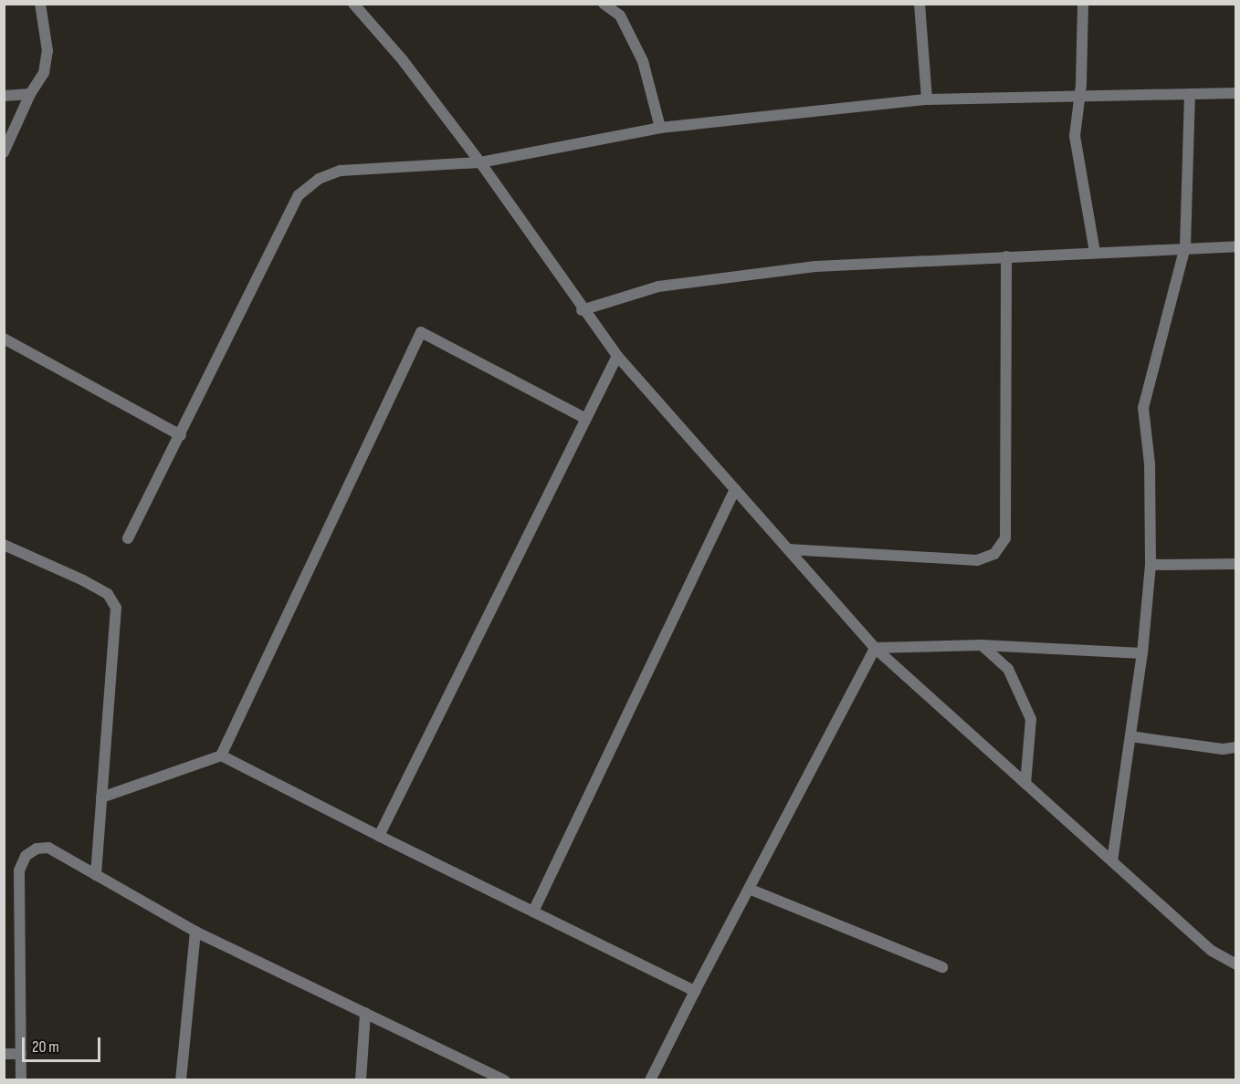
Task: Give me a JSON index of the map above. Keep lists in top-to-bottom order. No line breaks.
{"scale_bar":"20 m"}
